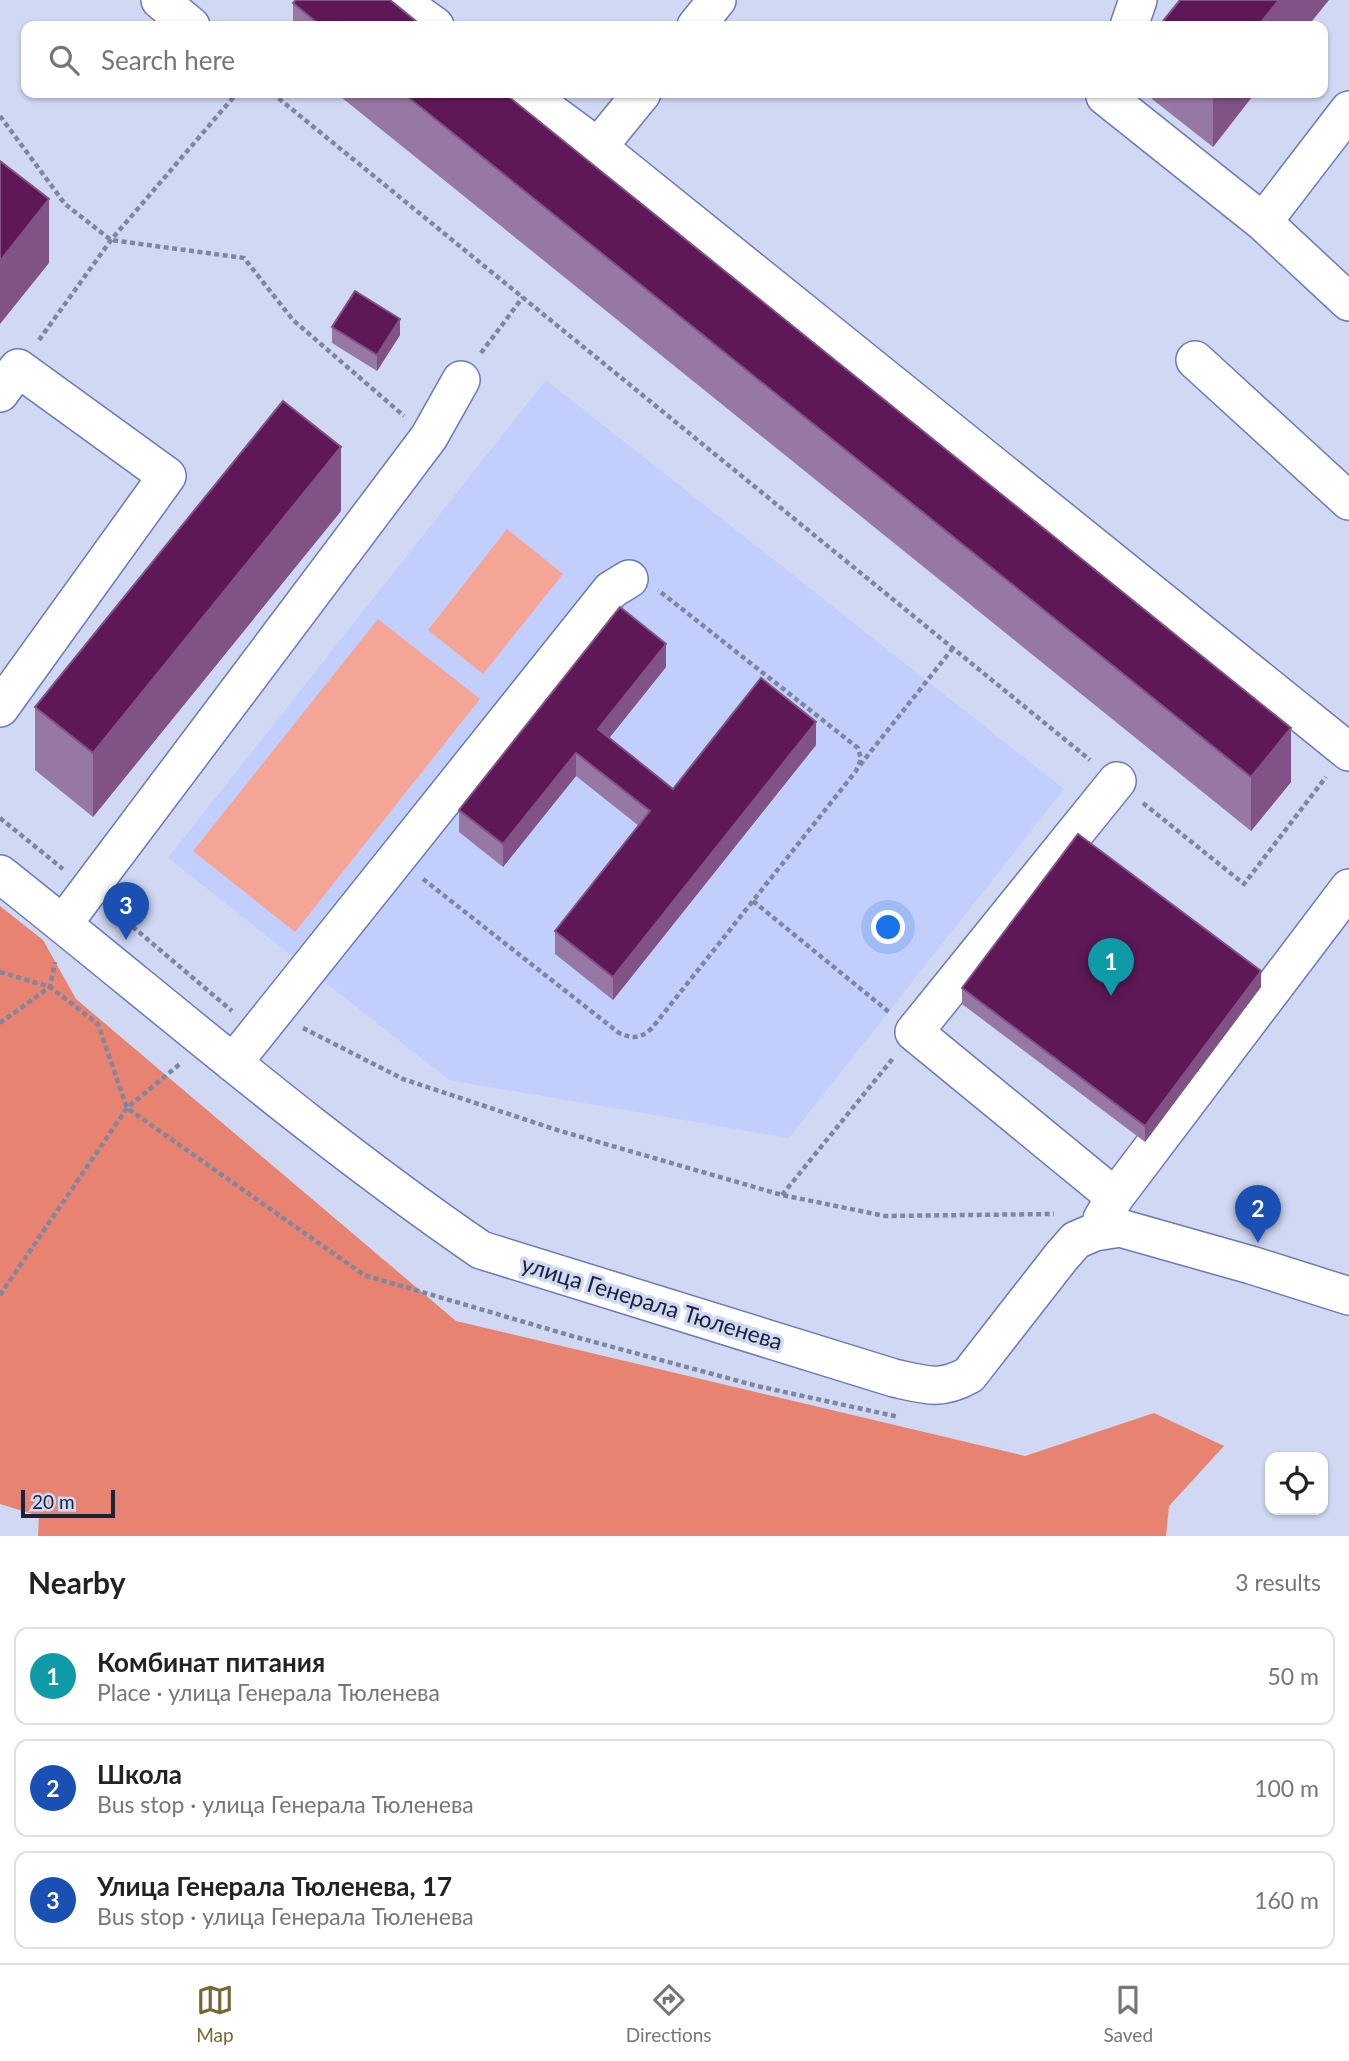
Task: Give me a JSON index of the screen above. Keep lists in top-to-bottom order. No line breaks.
{"streets":{"street":["улица Генерала Тюленева"]},"scale_bar":"20 m","page":{"search":"Search here","pins":["3","1","2"],"scale":"20 m","heading":["Nearby","3 results"],"list":[{"mark":"1","name":"Комбинат питания","note":"Place · улица Генерала Тюленева","value":"50 m"},{"mark":"2","name":"Школа","note":"Bus stop · улица Генерала Тюленева","value":"100 m"},{"mark":"3","name":"Улица Генерала Тюленева, 17","note":"Bus stop · улица Генерала Тюленева","value":"160 m"}],"nav":["Map","Directions","Saved"]}}
